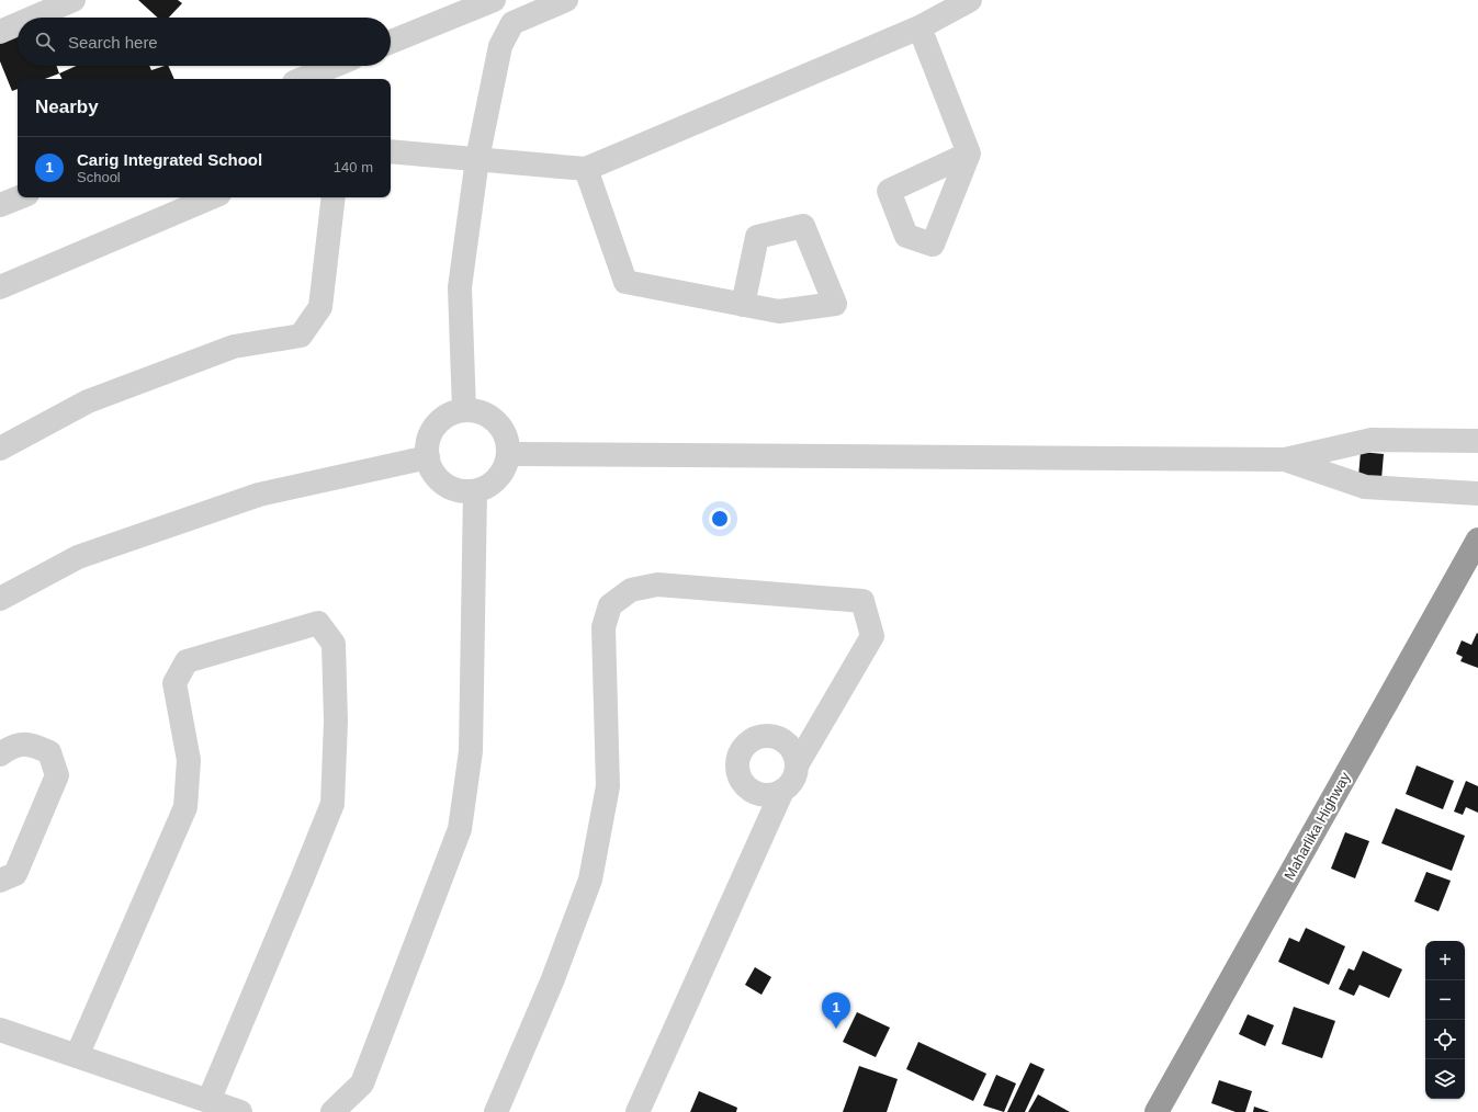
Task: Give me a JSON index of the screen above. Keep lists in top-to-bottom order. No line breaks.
{"streets":{"highway":["Maharlika Highway"]},"page":{"search":"Search here","heading":"Nearby","list":[{"mark":"1","name":"Carig Integrated School","note":"School","value":"140 m"}],"map_buttons":["+","−"],"pins":"1"}}
